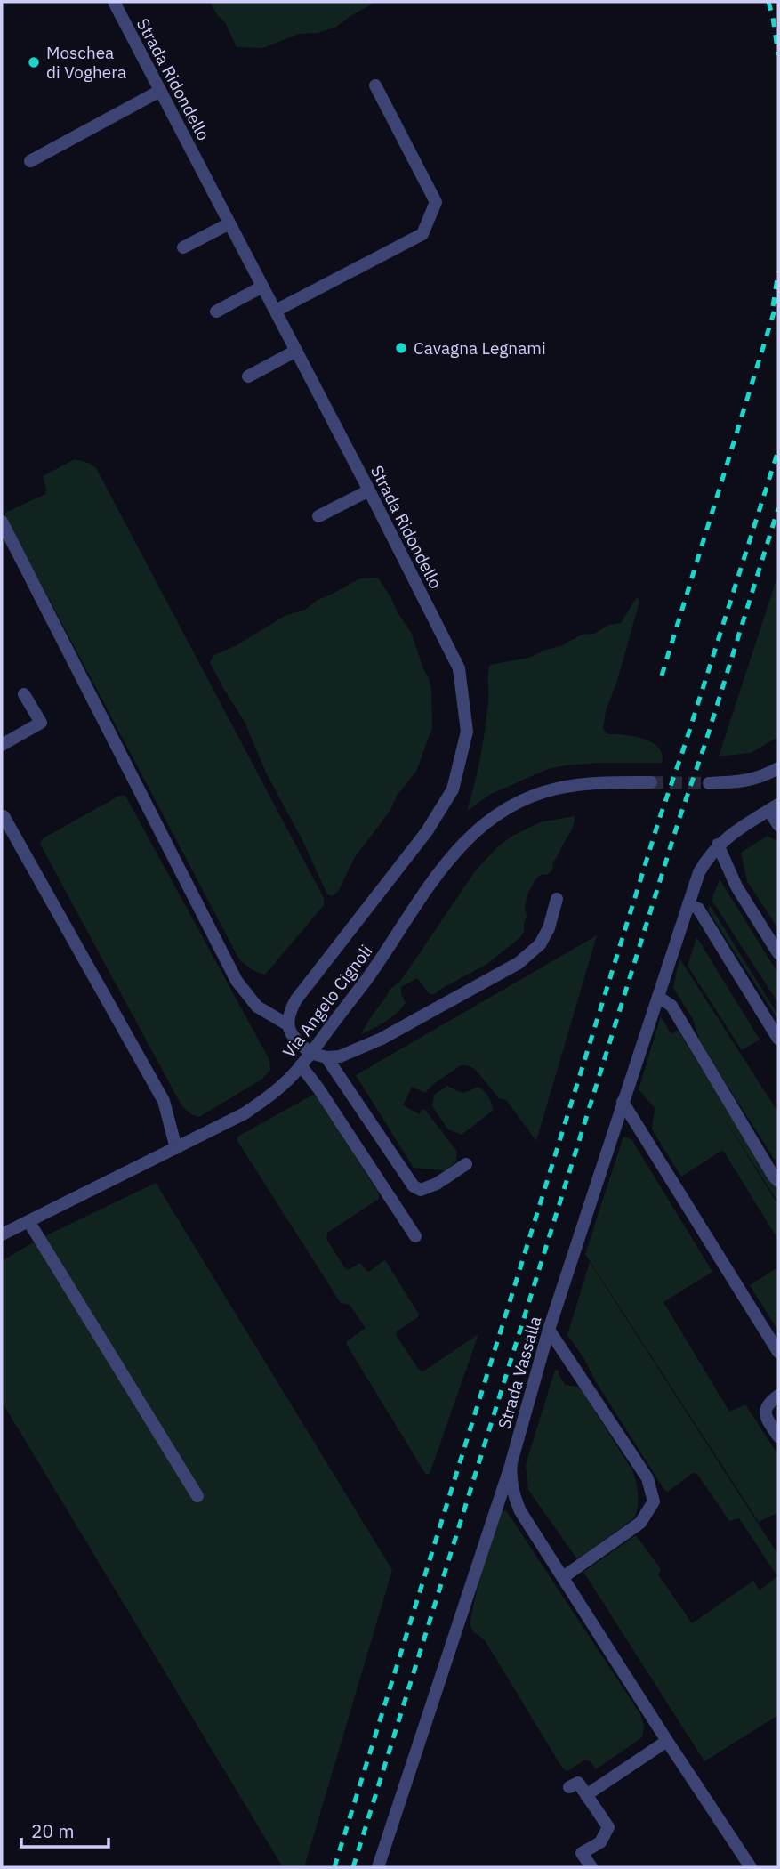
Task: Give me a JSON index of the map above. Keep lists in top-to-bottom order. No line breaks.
{"streets":{"street":["Strada Ridondello","Via Angelo Cignoli","Strada Vassalla"]},"places":["Moschea di Voghera","Cavagna Legnami"],"scale_bar":"20 m"}
